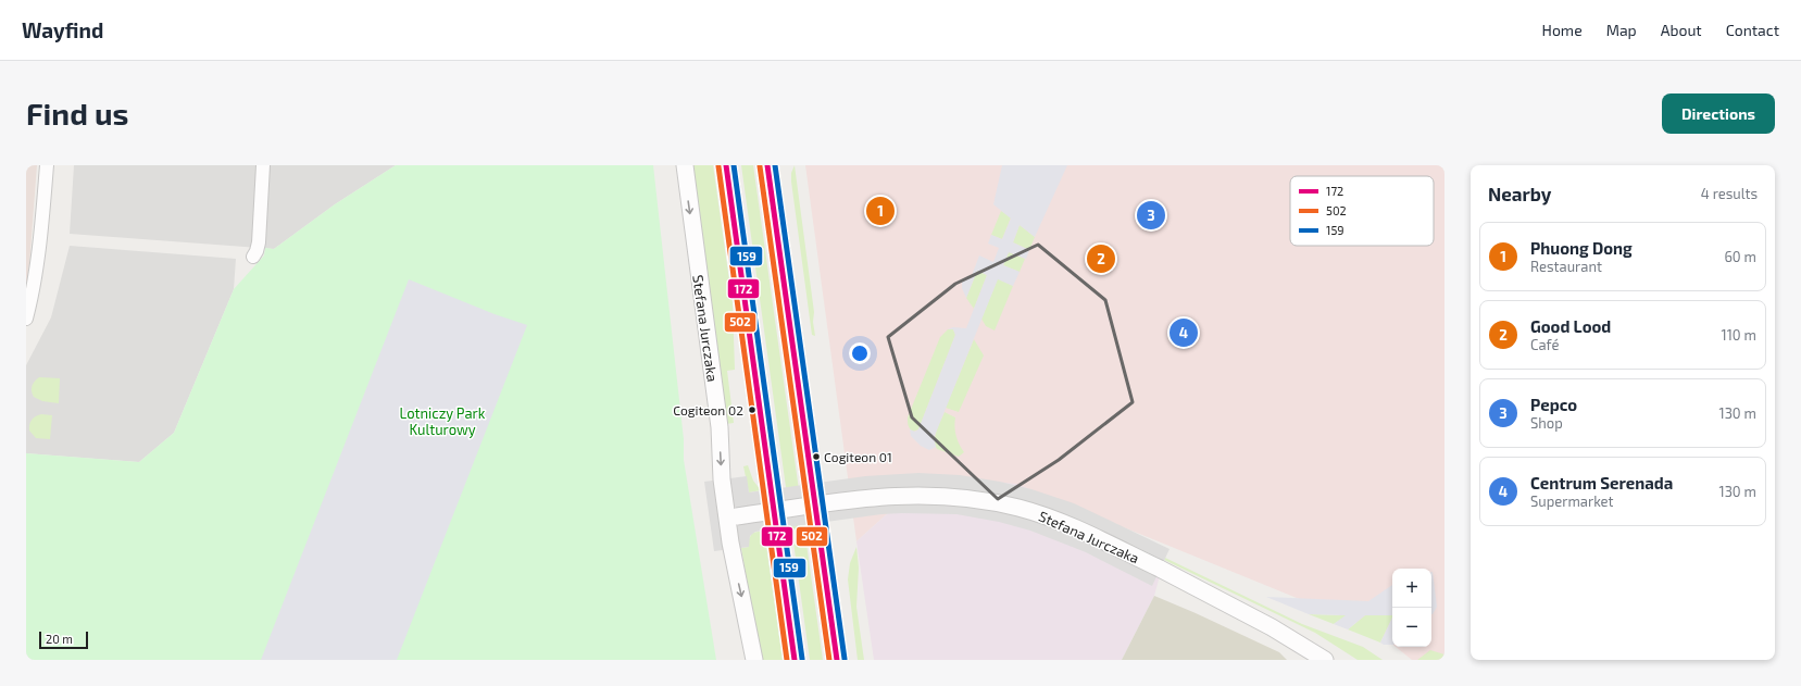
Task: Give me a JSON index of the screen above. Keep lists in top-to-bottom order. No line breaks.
{"streets":{"street":["Stefana Jurczaka"]},"one_way":["Stefana Jurczaka"],"parks":["Lotniczy Park Kulturowy"],"places":["Cogiteon 02","Cogiteon 01"],"lines":["transit line 172","transit line 159","transit line 502"],"legend":["172","502","159"],"scale_bar":"20 m","page":{"header":"Wayfind","nav":["Home","Map","About","Contact"],"buttons":"Directions","title":"Find us","heading":["Nearby","4 results"],"pins":["1","3","2","4"],"list":[{"mark":"1","name":"Phuong Dong","note":"Restaurant","value":"60 m"},{"mark":"2","name":"Good Lood","note":"Café","value":"110 m"},{"mark":"3","name":"Pepco","note":"Shop","value":"130 m"},{"mark":"4","name":"Centrum Serenada","note":"Supermarket","value":"130 m"}],"map_buttons":["+","−"],"scale":"20 m"}}
